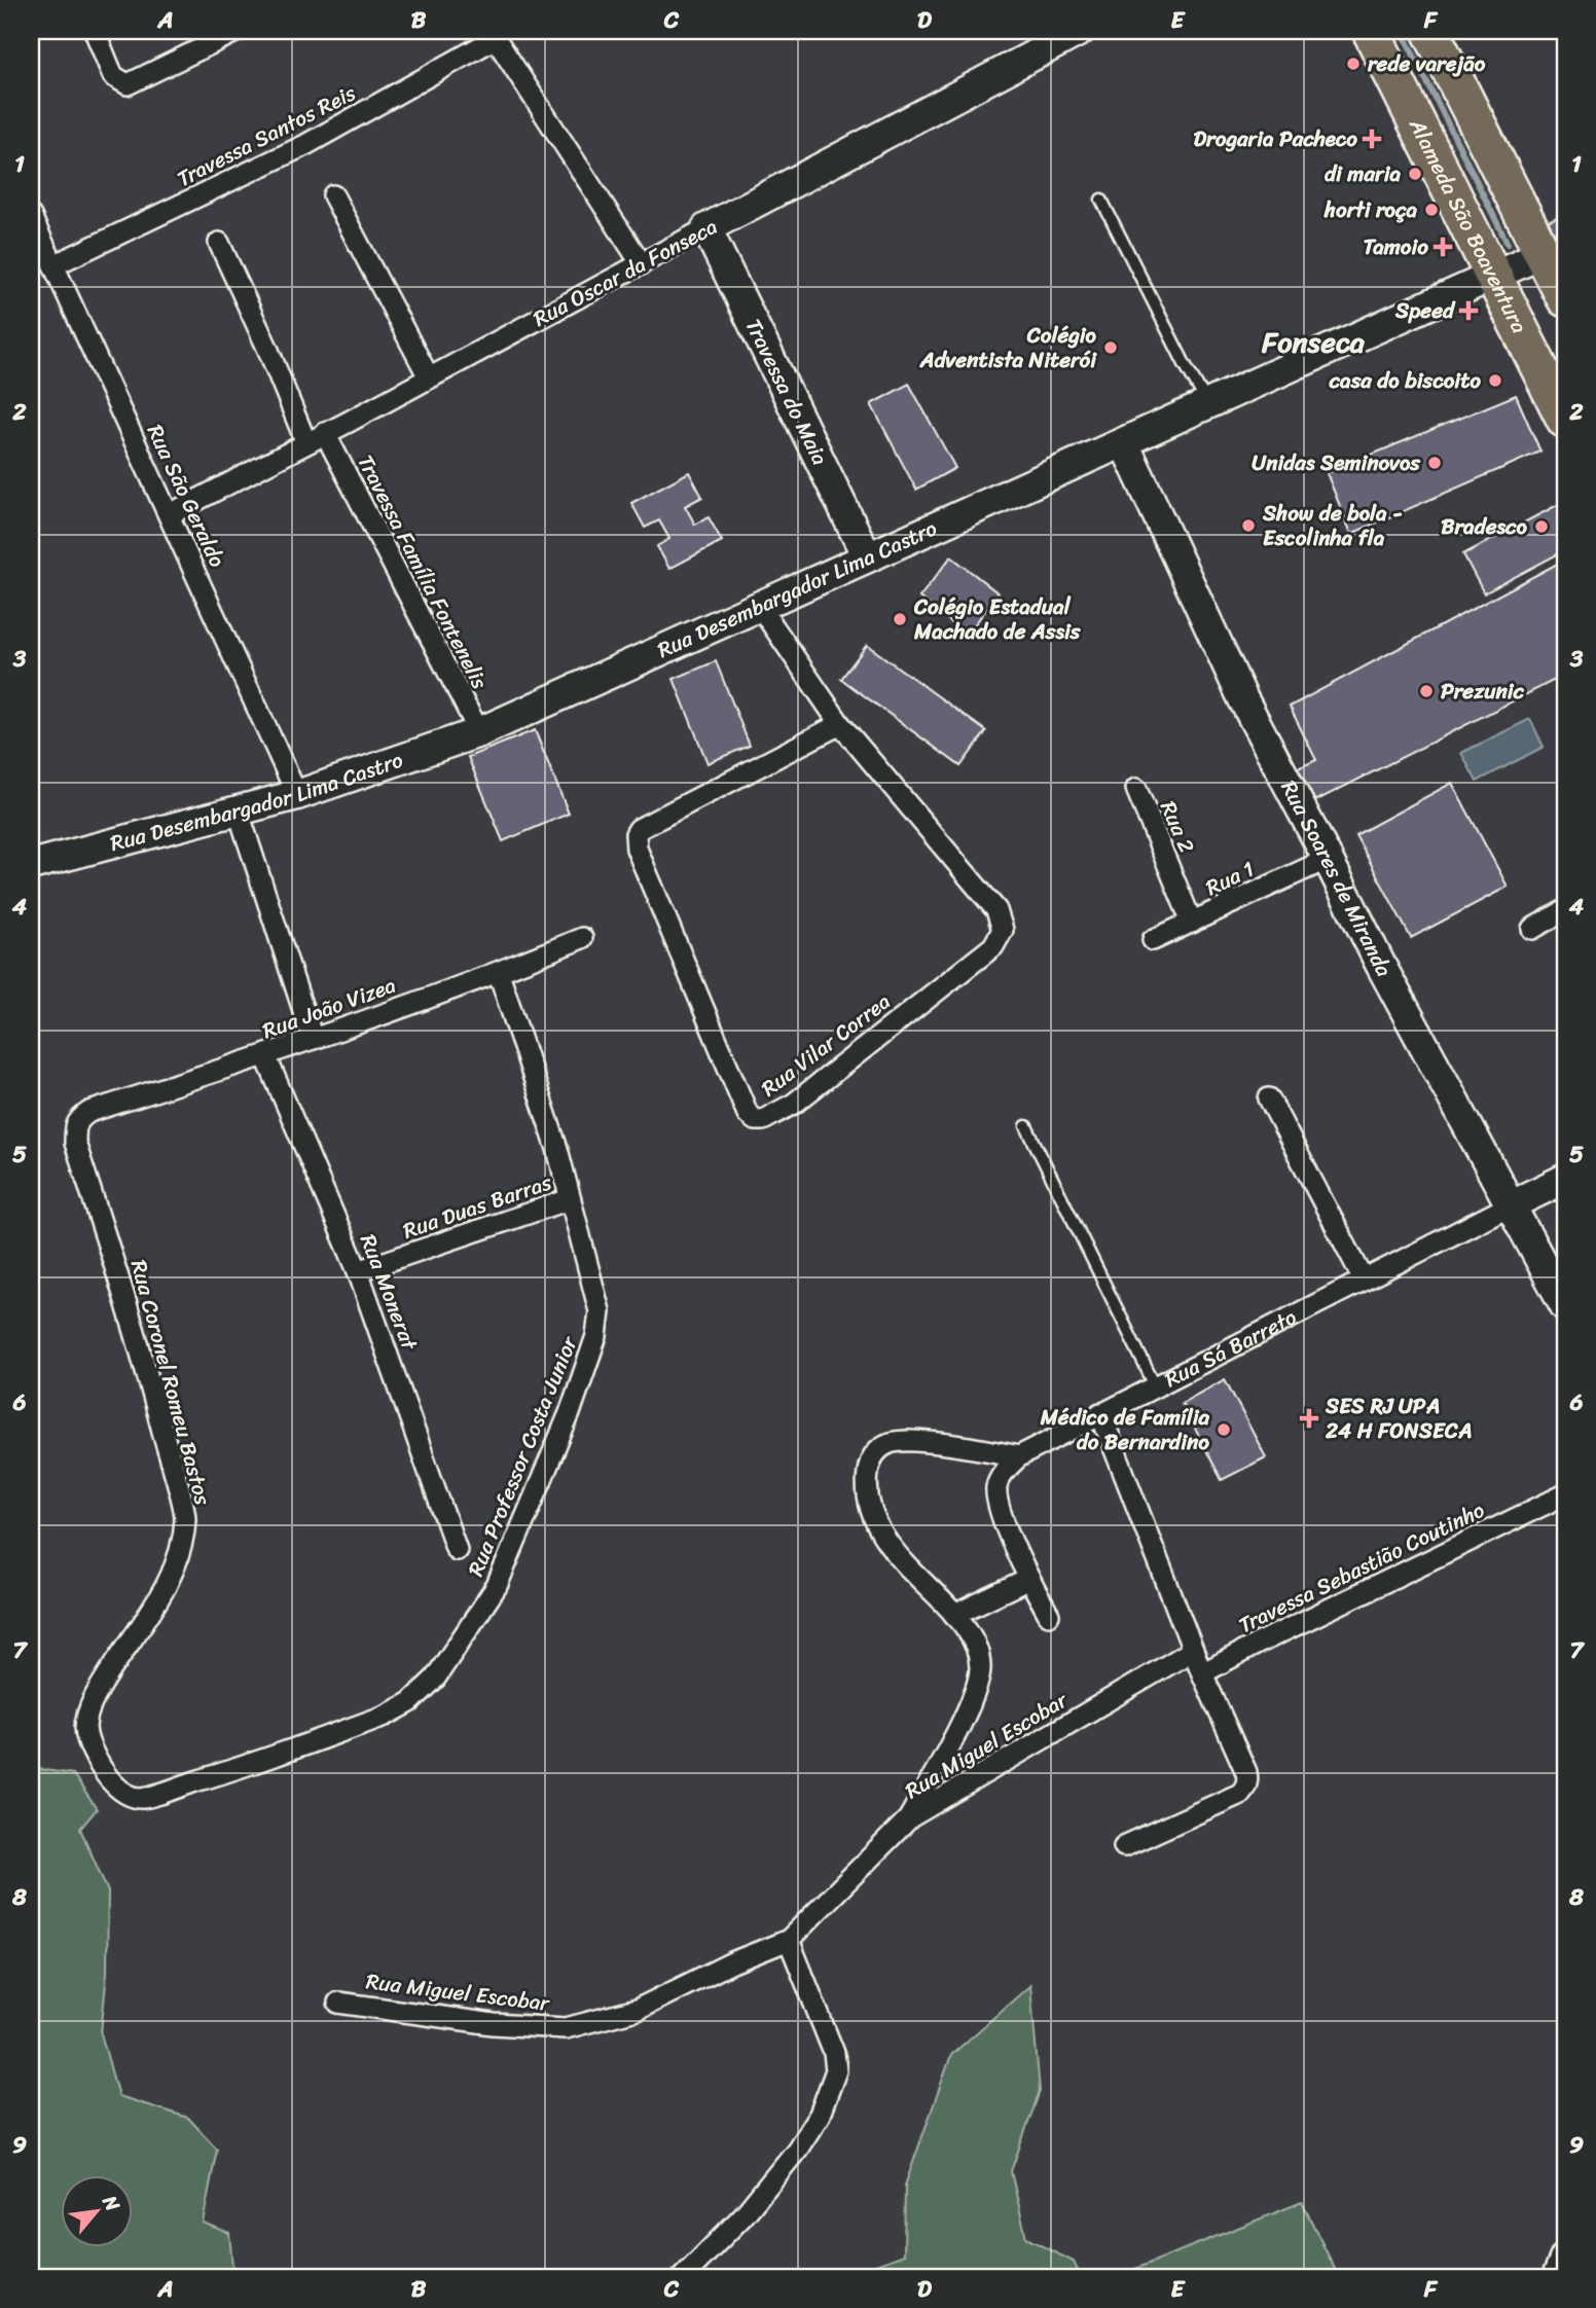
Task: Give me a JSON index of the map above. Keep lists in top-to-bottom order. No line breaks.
{"streets":{"highway":["Alameda São Boaventura"],"street":["Travessa Santos Reis","Rua Oscar da Fonseca","Travessa do Maia","Rua São Geraldo","Travessa Família Fontenelis","Rua Desembargador Lima Castro","Rua 2","Rua 1","Rua Soares de Miranda","Rua João Vizea","Rua Vilar Correa","Rua Duas Barras","Rua Monerat","Rua Sá Barreto","Rua Coronel Romeu Bastos","Rua Professor Costa Junior","Travessa Sebastião Coutinho","Rua Miguel Escobar"]},"crossings":[["Travessa Santos Reis","Rua São Geraldo"],["Alameda São Boaventura","Rua Desembargador Lima Castro"],["Rua Oscar da Fonseca","Travessa do Maia"],["Rua Oscar da Fonseca","Rua São Geraldo"],["Rua Oscar da Fonseca","Travessa Família Fontenelis"],["Travessa do Maia","Rua Desembargador Lima Castro"],["Rua São Geraldo","Rua Desembargador Lima Castro"],["Travessa Família Fontenelis","Rua Desembargador Lima Castro"],["Rua Desembargador Lima Castro","Rua Soares de Miranda"],["Rua Desembargador Lima Castro","Rua Vilar Correa"],["Rua 2","Rua 1"],["Rua 1","Rua Soares de Miranda"],["Rua Soares de Miranda","Rua Sá Barreto"],["Rua João Vizea","Rua Monerat"],["Rua João Vizea","Rua Coronel Romeu Bastos"],["Rua João Vizea","Rua Professor Costa Junior"],["Rua Duas Barras","Rua Monerat"],["Rua Duas Barras","Rua Professor Costa Junior"],["Rua Coronel Romeu Bastos","Rua Professor Costa Junior"]],"districts":["Fonseca"],"places":{"other":["rede varejão","di maria","horti roça","Colégio Adventista Niterói","casa do biscoito","Unidas Seminovos","Show de bola - Escolinha fla","Bradesco","Colégio Estadual Machado de Assis","Prezunic","Médico de Família do Bernardino"],"health":["Drogaria Pacheco","Tamoio","Speed","SES RJ UPA 24 H FONSECA"]},"north":"top right","grid":{"columns":["A","B","C","D","E","F"],"rows":["1","2","3","4","5","6","7","8","9"]}}
